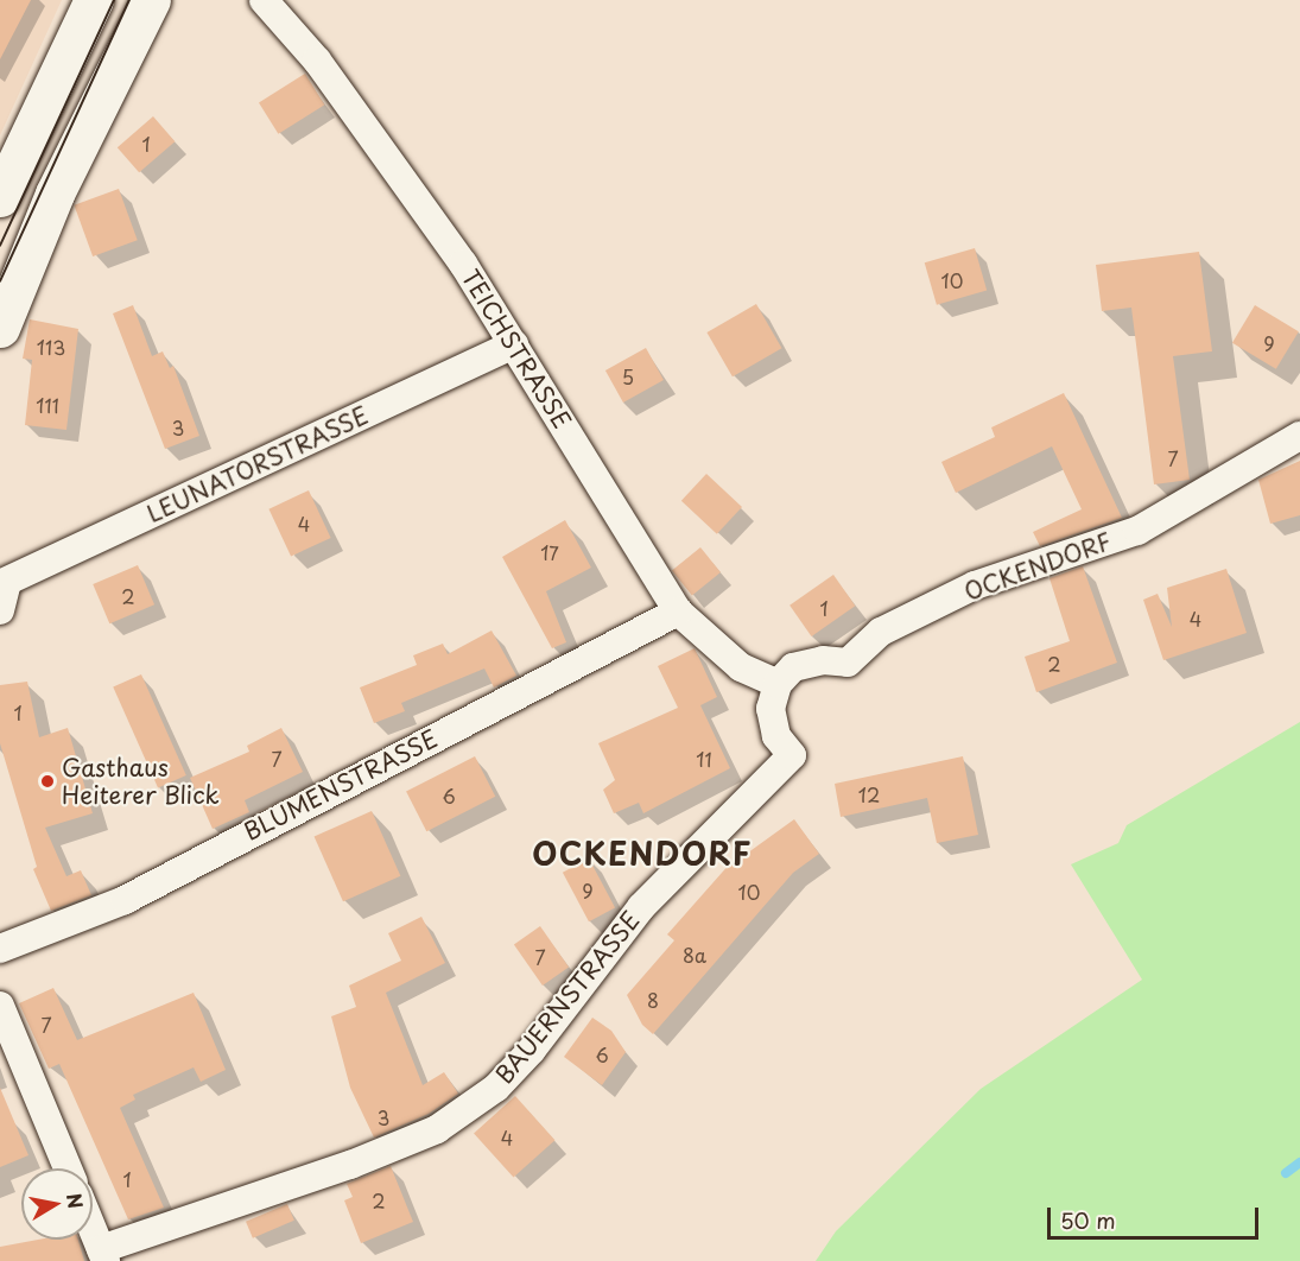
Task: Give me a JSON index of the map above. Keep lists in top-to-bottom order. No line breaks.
{"streets":{"street":["TEICHSTRASSE","LEUNATORSTRASSE","OCKENDORF","BLUMENSTRASSE","BAUERNSTRASSE"]},"crossings":[["TEICHSTRASSE","LEUNATORSTRASSE"],["TEICHSTRASSE","OCKENDORF"],["TEICHSTRASSE","BLUMENSTRASSE"],["TEICHSTRASSE","BAUERNSTRASSE"],["OCKENDORF","BAUERNSTRASSE"]],"districts":["OCKENDORF"],"places":["Gasthaus Heiterer Blick"],"house_numbers":["1","10","9","113","5","111","3","7","4","17","2","1","4","2","1","7","11","12","6","9","10","8a","7","8","7","6","3","4","1","2"],"scale_bar":"50 m","north":"right"}
